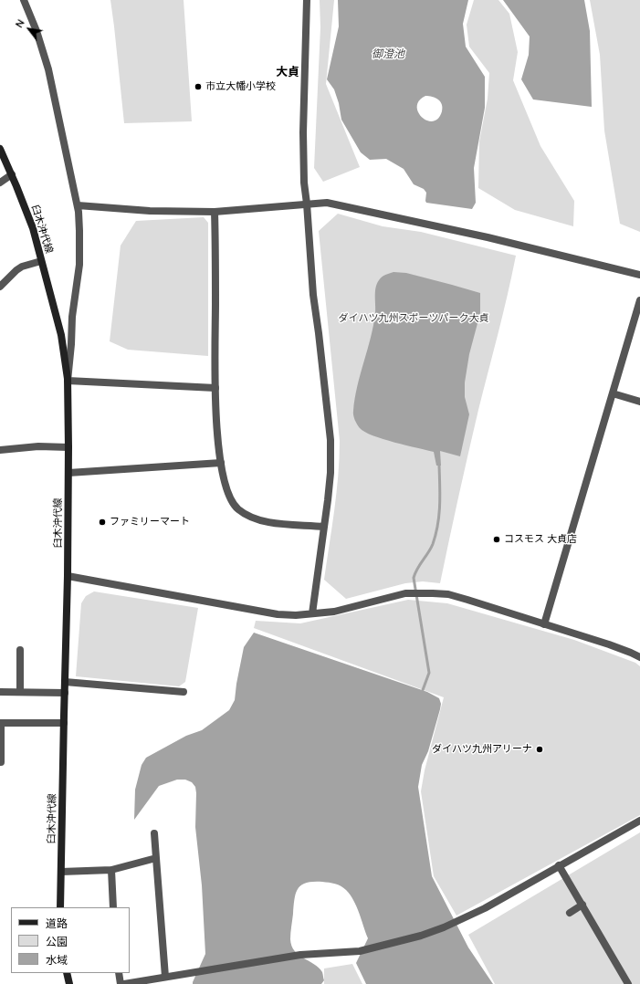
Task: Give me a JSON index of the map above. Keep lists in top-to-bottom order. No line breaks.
{"streets":{"main road":["臼木沖代線"]},"districts":["大貞"],"water":["御澄池"],"parks":["ダイハツ九州スポーツパーク大貞"],"places":["市立大幡小学校","ファミリーマート","コスモス 大貞店","ダイハツ九州アリーナ"],"legend":["道路","公園","水域"],"north":"top left"}
